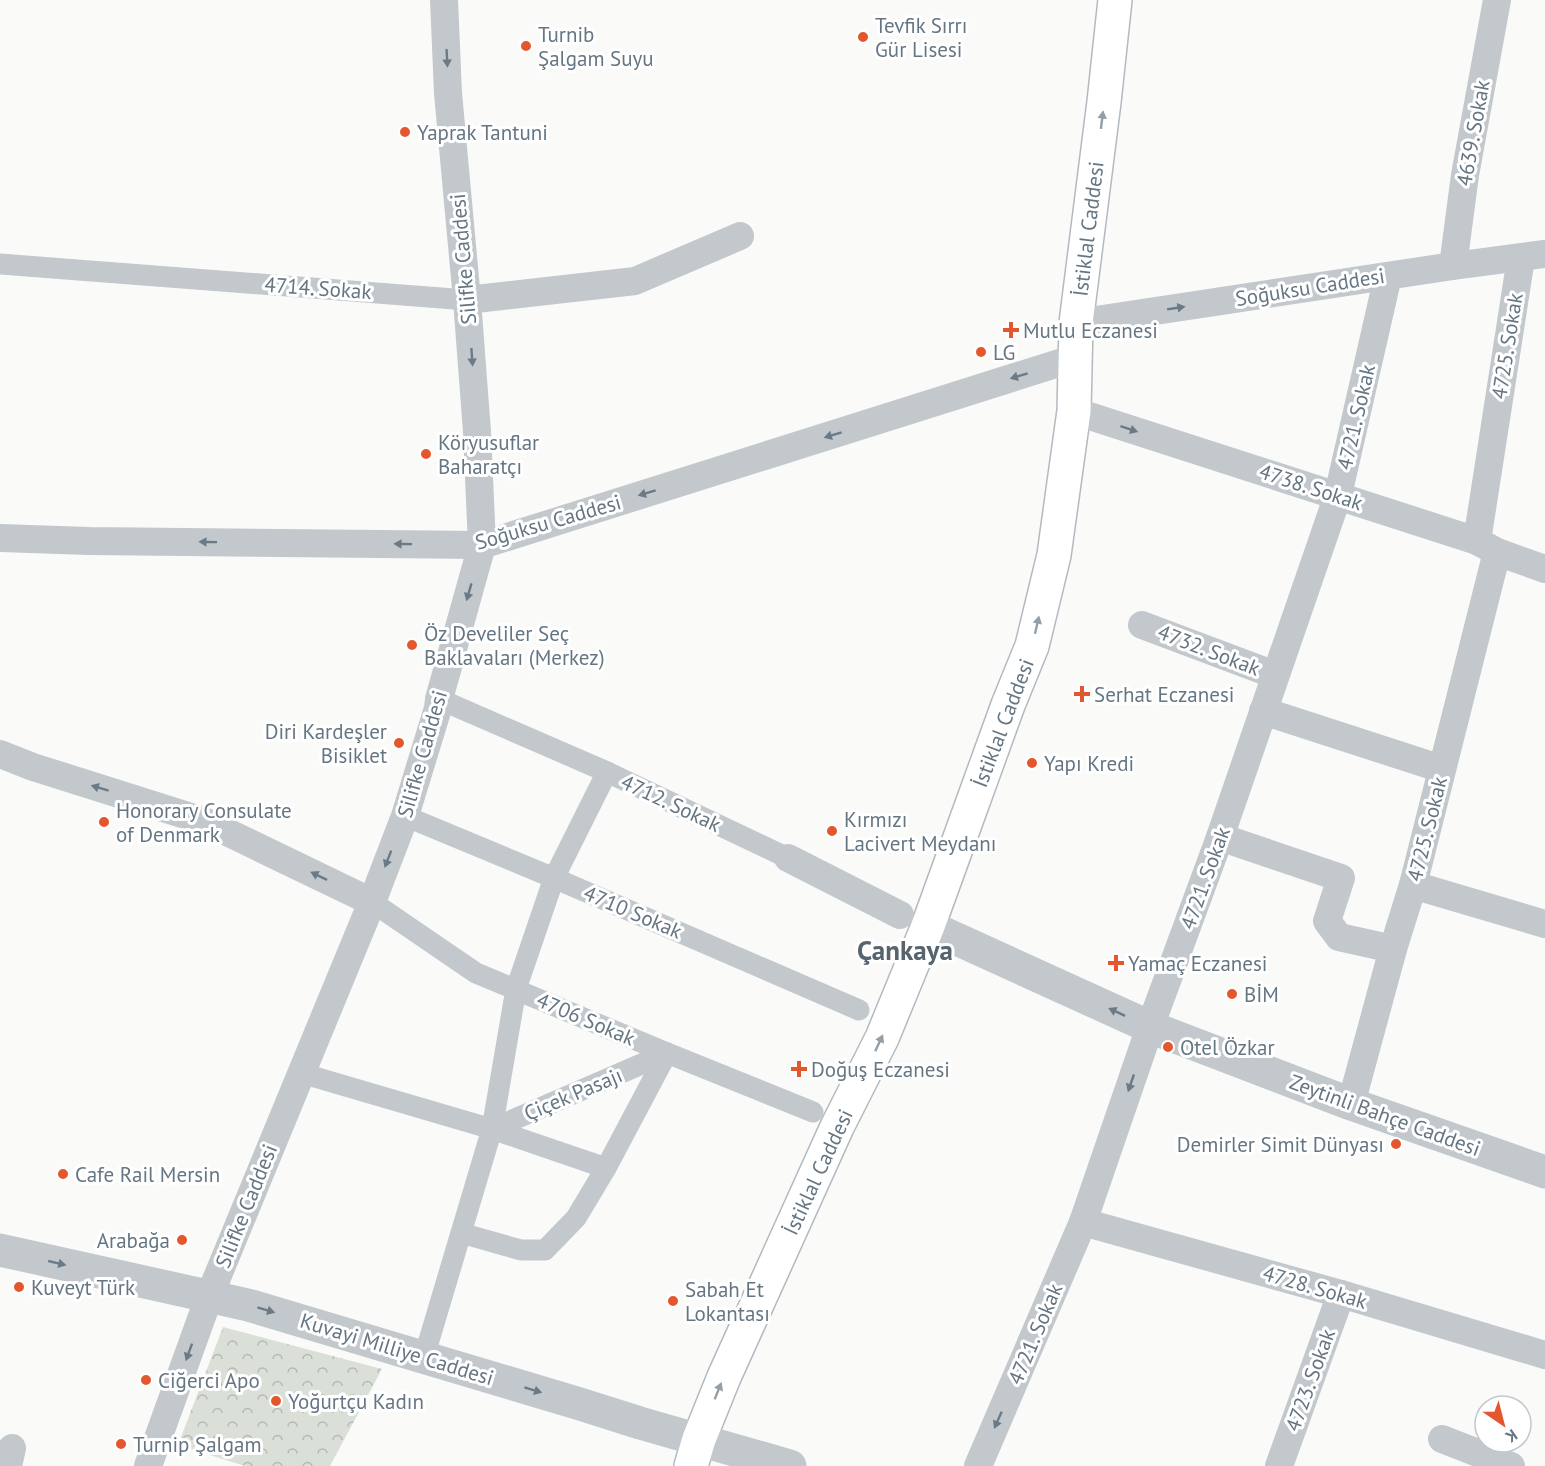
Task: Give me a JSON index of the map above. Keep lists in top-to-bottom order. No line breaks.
{"streets":{"main road":["İstiklal Caddesi"],"street":["4639. Sokak","Silifke Caddesi","Soğuksu Caddesi","4714. Sokak","4725. Sokak","4721. Sokak","4738. Sokak","4732. Sokak","4712. Sokak","4710 Sokak","4706 Sokak","Çiçek Pasajı","Zeytinli Bahçe Caddesi","4728. Sokak","Kuvayi Milliye Caddesi","4723. Sokak"]},"crossings":[["4639. Sokak","Soğuksu Caddesi"],["İstiklal Caddesi","Soğuksu Caddesi"],["İstiklal Caddesi","4738. Sokak"],["İstiklal Caddesi","4712. Sokak"],["İstiklal Caddesi","Zeytinli Bahçe Caddesi"],["İstiklal Caddesi","Kuvayi Milliye Caddesi"],["Silifke Caddesi","Soğuksu Caddesi"],["Silifke Caddesi","4714. Sokak"],["Silifke Caddesi","4712. Sokak"],["Silifke Caddesi","4710 Sokak"],["Silifke Caddesi","4706 Sokak"],["Silifke Caddesi","Çiçek Pasajı"],["Silifke Caddesi","Kuvayi Milliye Caddesi"],["Soğuksu Caddesi","4725. Sokak"],["Soğuksu Caddesi","4721. Sokak"],["4725. Sokak","4738. Sokak"],["4725. Sokak","Zeytinli Bahçe Caddesi"],["4721. Sokak","4738. Sokak"],["4721. Sokak","4732. Sokak"],["4721. Sokak","Zeytinli Bahçe Caddesi"],["4721. Sokak","4728. Sokak"],["4712. Sokak","Çiçek Pasajı"],["4712. Sokak","Zeytinli Bahçe Caddesi"],["4710 Sokak","Çiçek Pasajı"],["4706 Sokak","Çiçek Pasajı"],["4728. Sokak","4723. Sokak"]],"one_way":["İstiklal Caddesi","Silifke Caddesi","4721. Sokak","4738. Sokak","Zeytinli Bahçe Caddesi","Kuvayi Milliye Caddesi"],"districts":["Çankaya"],"places":{"other":["Tevfik Sırrı Gür Lisesi","Turnib Şalgam Suyu","Yaprak Tantuni","LG","Köryusuflar Baharatçı","Öz Develiler Seç Baklavaları (Merkez)","Diri Kardeşler Bisiklet","Yapı Kredi","Honorary Consulate of Denmark","Kırmızı Lacivert Meydanı","BİM","Otel Özkar","Demirler Simit Dünyası","Cafe Rail Mersin","Arabağa","Kuveyt Türk","Sabah Et Lokantası","Ciğerci Apo","Yoğurtçu Kadın","Turnip Şalgam"],"health":["Mutlu Eczanesi","Serhat Eczanesi","Yamaç Eczanesi","Doğuş Eczanesi"]},"north":"bottom right"}
